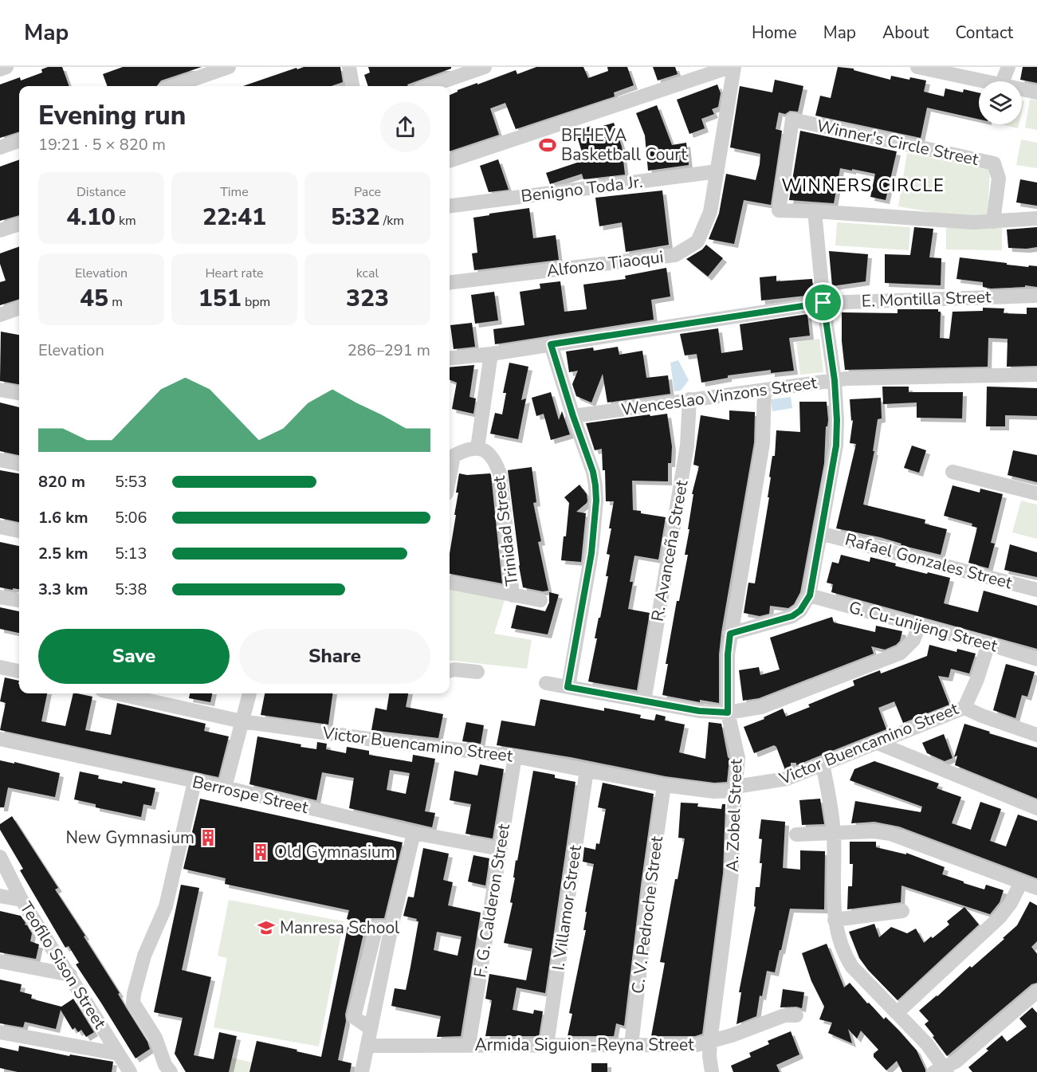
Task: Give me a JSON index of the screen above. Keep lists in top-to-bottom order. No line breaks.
{"streets":{"street":["Winner's Circle Street","Benigno Toda Jr.","Alfonzo Tiaoqui","E. Montilla Street","Wenceslao Vinzons Street","Trinidad Street","R. Avanceña Street","Rafael Gonzales Street","G. Cu-unijeng Street","Victor Buencamino Street","Berrospe Street","A. Zobel Street","F. G. Calderon Street","I. Villamor Street","C. V. Pedroche Street","Teofilo Sison Street","Armida Siguion-Reyna Street"]},"crossings":[["Benigno Toda Jr.","Alfonzo Tiaoqui"],["Wenceslao Vinzons Street","R. Avanceña Street"],["Wenceslao Vinzons Street","A. Zobel Street"],["G. Cu-unijeng Street","Victor Buencamino Street"],["Victor Buencamino Street","A. Zobel Street"],["Victor Buencamino Street","F. G. Calderon Street"],["Victor Buencamino Street","I. Villamor Street"],["Victor Buencamino Street","C. V. Pedroche Street"],["Berrospe Street","F. G. Calderon Street"],["A. Zobel Street","Armida Siguion-Reyna Street"],["F. G. Calderon Street","Armida Siguion-Reyna Street"],["I. Villamor Street","Armida Siguion-Reyna Street"],["C. V. Pedroche Street","Armida Siguion-Reyna Street"]],"districts":["WINNERS CIRCLE"],"places":{"sports":["BFHEVA Basketball Court"],"building":["New Gymnasium","Old Gymnasium"],"school or university":["Manresa School"]},"page":{"header":"Map","nav":["Home","Map","About","Contact"],"heading":["Evening run","19:21 · 5 × 820 m"],"stats":[["Distance","4.10 km"],["Time","22:41"],["Pace","5:32 /km"],["Elevation","45 m"],["Heart rate","151 bpm"],["kcal","323"]],"chart":["Elevation","286–291 m"],"list":[{"name":"820 m","note":"5:53"},{"name":"1.6 km","note":"5:06"},{"name":"2.5 km","note":"5:13"},{"name":"3.3 km","note":"5:38"}],"buttons":["Save","Share"]}}
